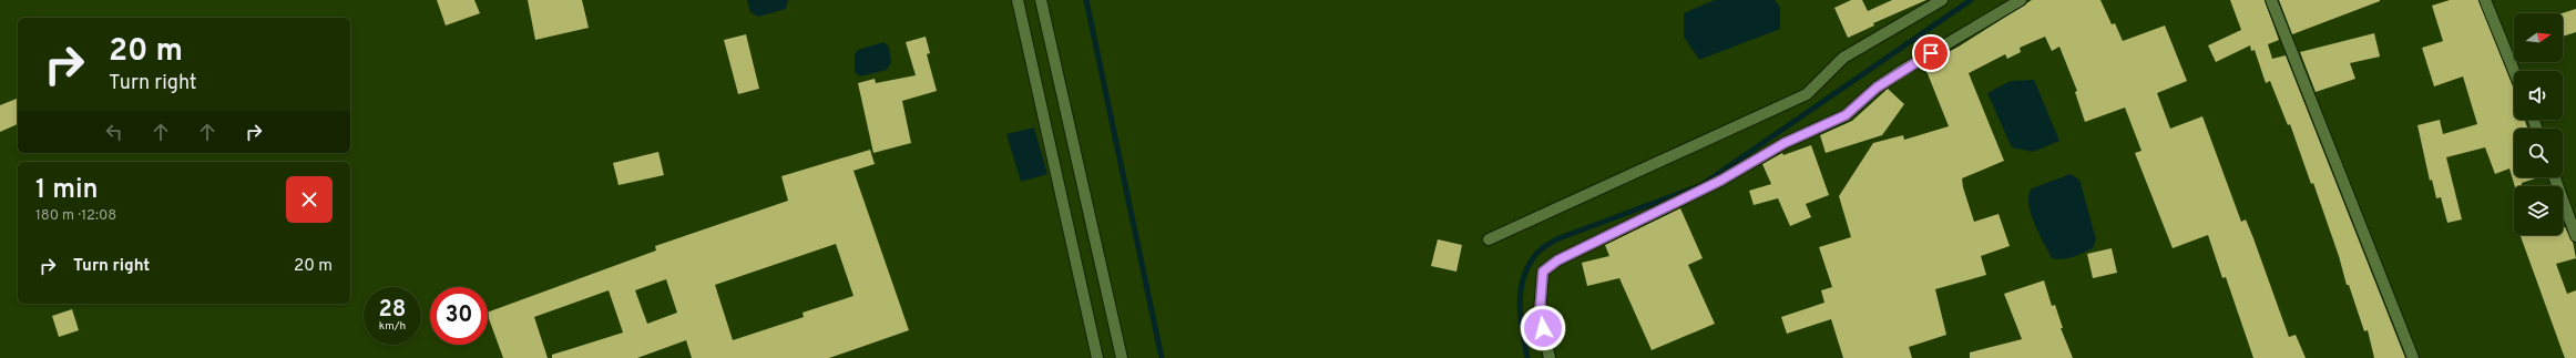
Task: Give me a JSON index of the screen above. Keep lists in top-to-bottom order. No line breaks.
{"north":"right","page":{"turn":["20 m","Turn right"],"heading":["1 min","180 m · 12:08"],"list":[{"name":"Turn right","value":"20 m"}],"speed":"28 km/h","limit":"30"}}
